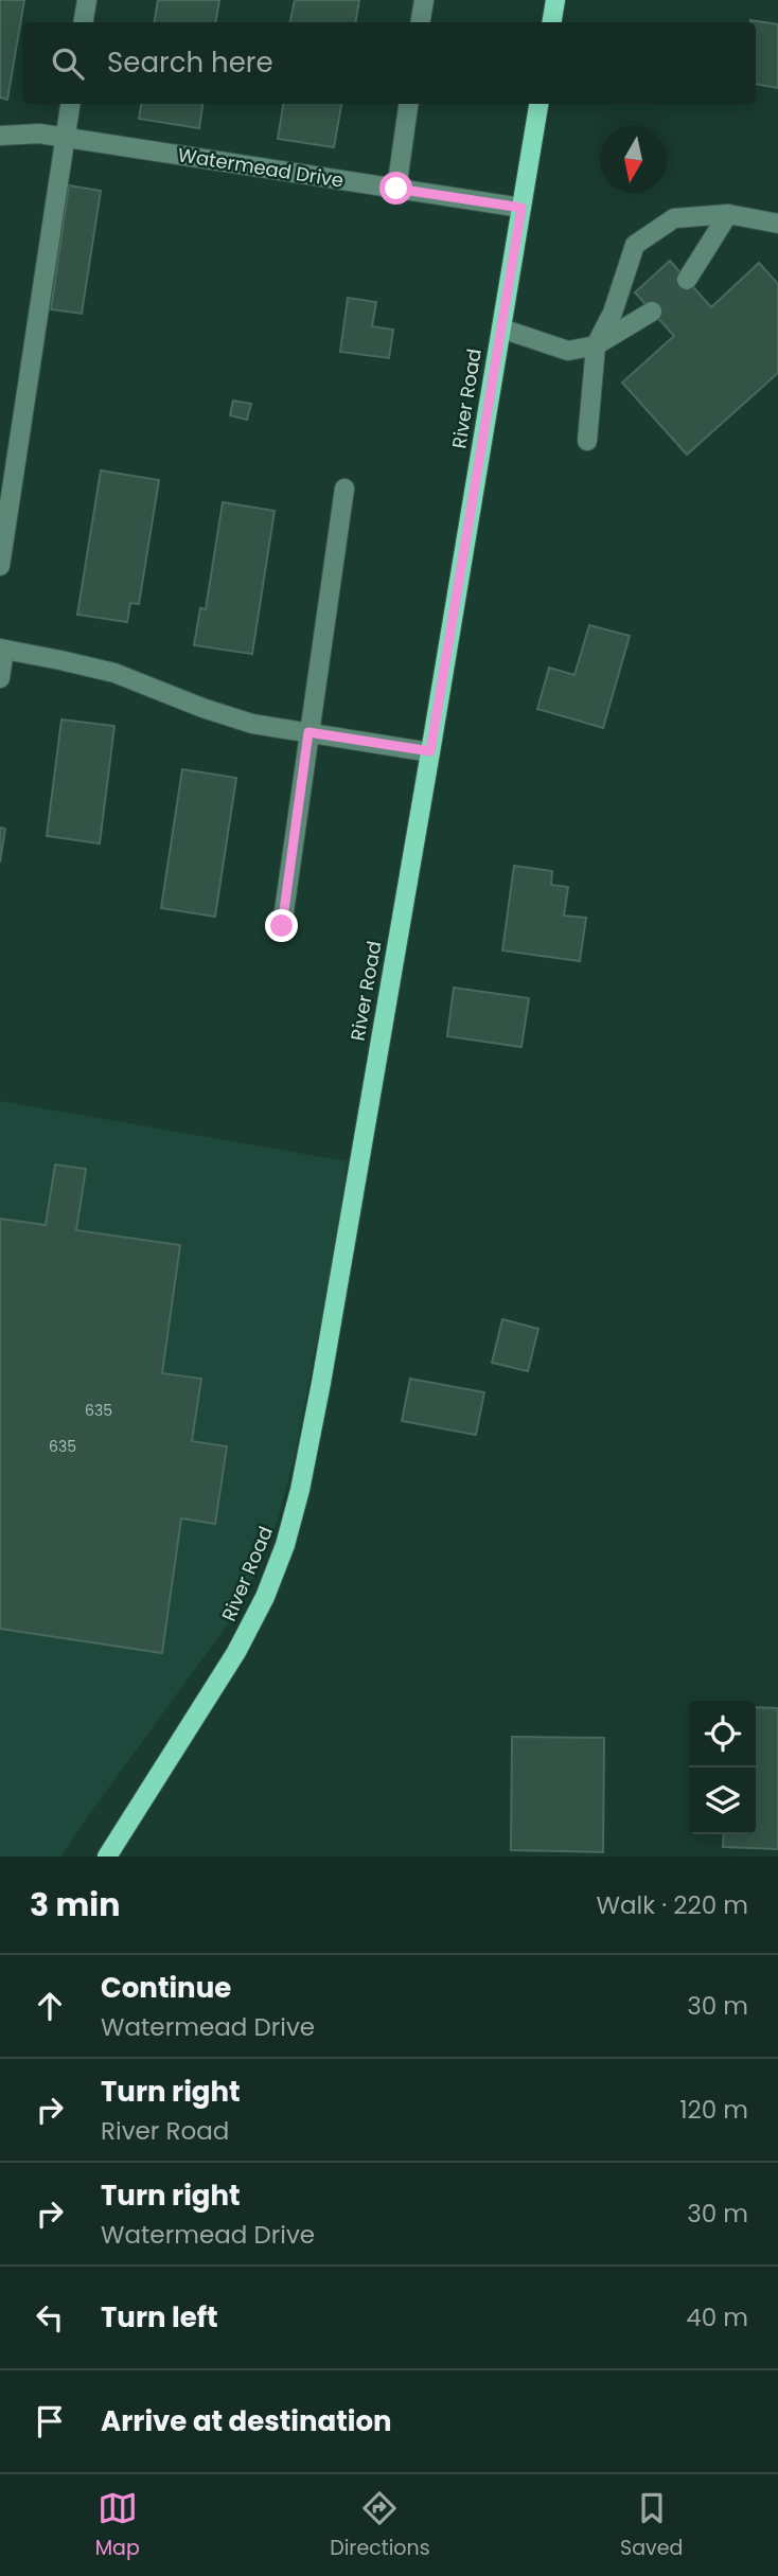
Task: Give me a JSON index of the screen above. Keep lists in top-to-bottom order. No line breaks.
{"streets":{"main road":["River Road"],"street":["Watermead Drive"]},"crossings":[["Watermead Drive","River Road"]],"house_numbers":["635","635"],"north":"bottom","page":{"search":"Search here","heading":["3 min","Walk · 220 m"],"list":[["Continue","Watermead Drive","30 m"],["Turn right","River Road","120 m"],["Turn right","Watermead Drive","30 m"],["Turn left","40 m"],"Arrive at destination"],"nav":["Map","Directions","Saved"]}}
